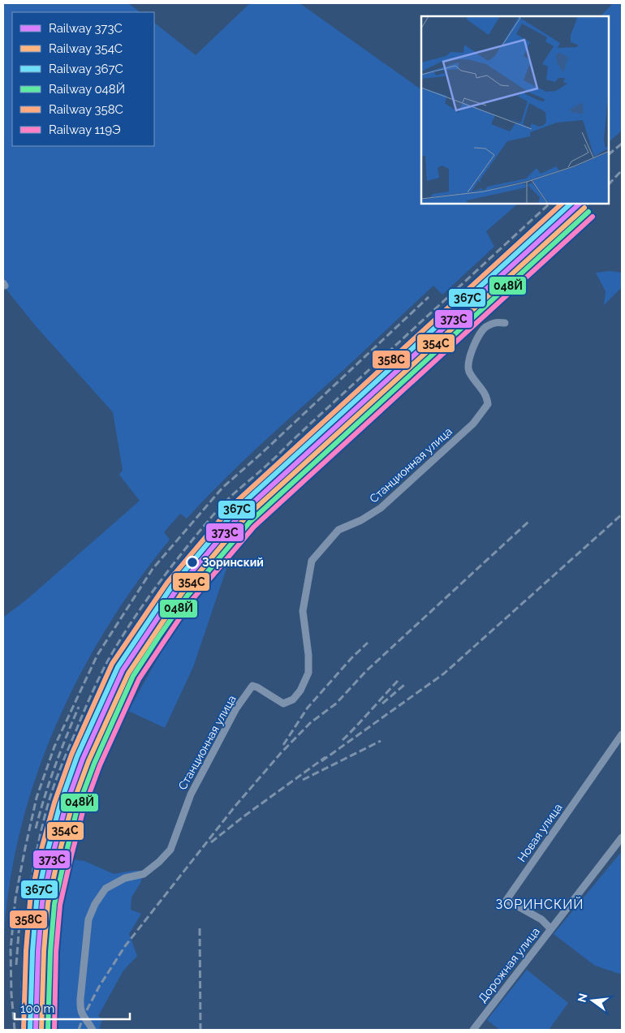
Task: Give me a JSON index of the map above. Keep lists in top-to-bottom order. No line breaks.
{"streets":{"street":["Станционная улица","Новая улица","Дорожная улица"]},"crossings":[["Новая улица","Дорожная улица"]],"districts":["ЗОРИНСКИЙ"],"places":["Зоринский"],"lines":["rail line 373C","rail line 367С","rail line 358С","rail line 354С","rail line 048Й","rail line 119Э"],"legend":["Railway 373C","Railway 354С","Railway 367С","Railway 048Й","Railway 358С","Railway 119Э"],"scale_bar":"100 m","north":"left"}
